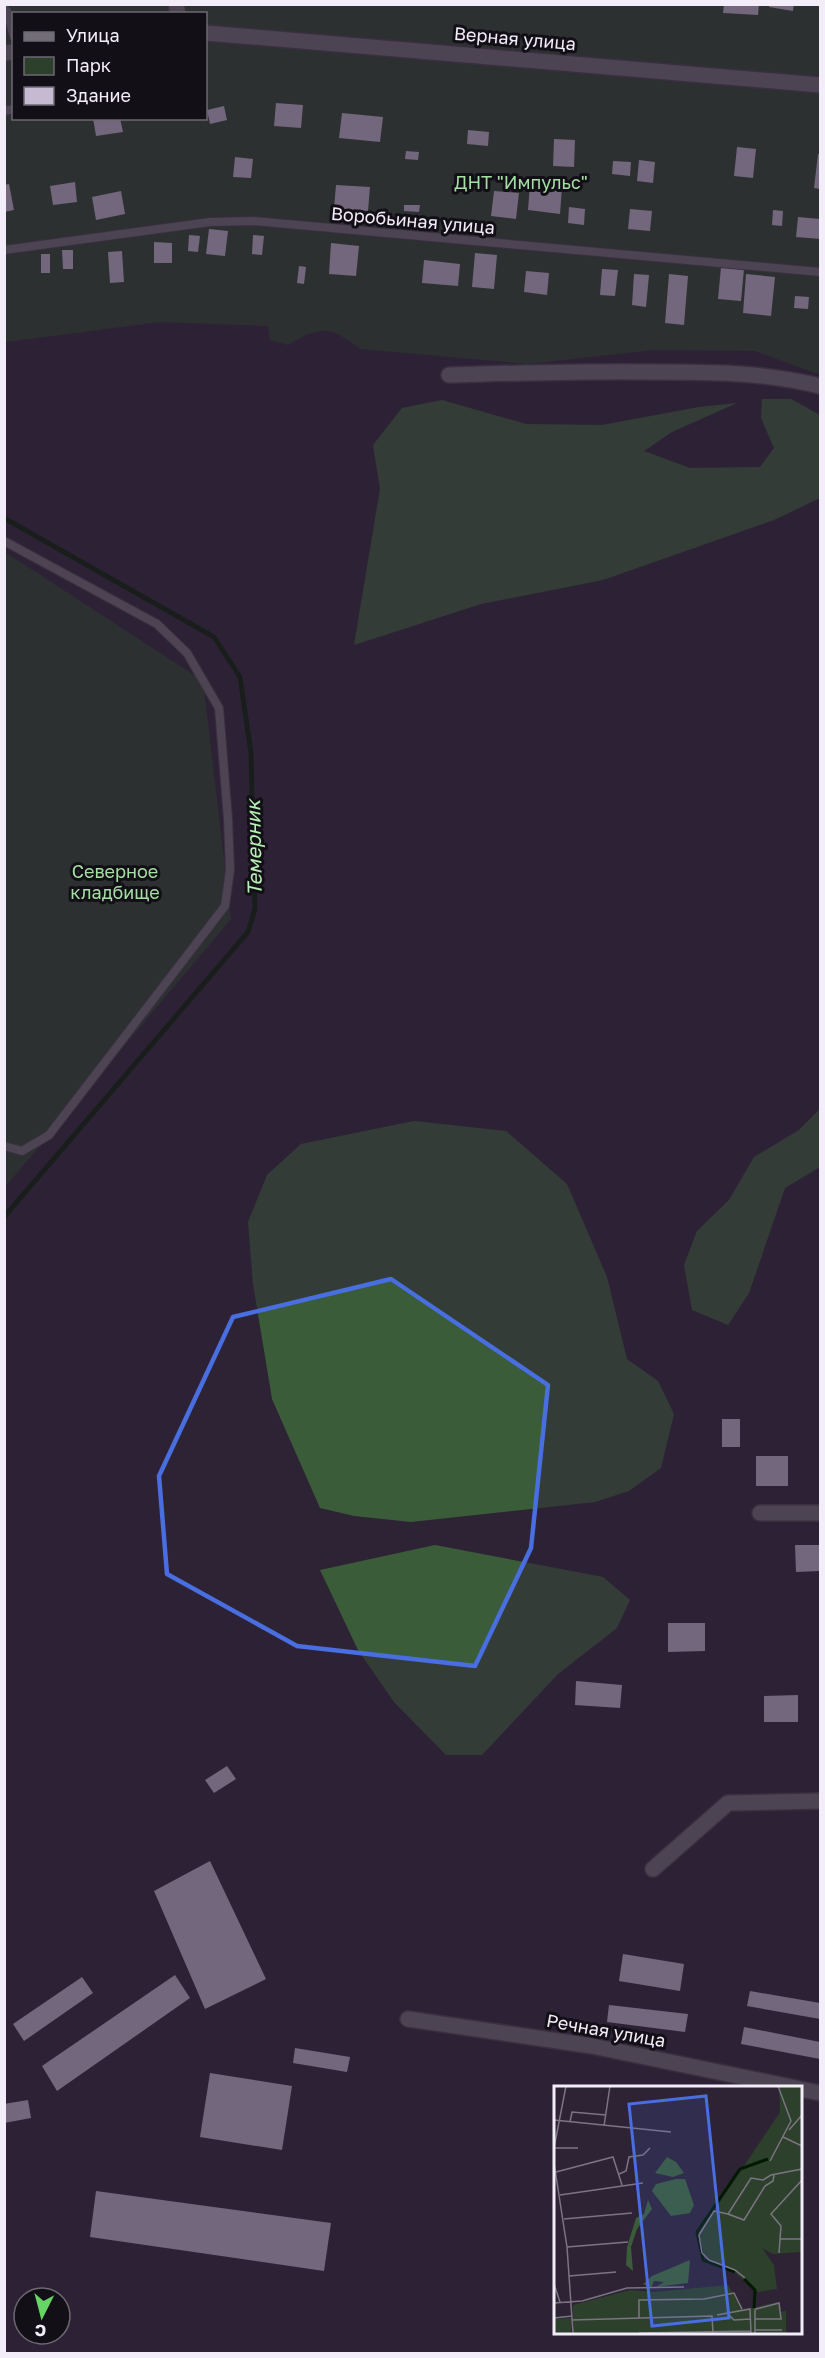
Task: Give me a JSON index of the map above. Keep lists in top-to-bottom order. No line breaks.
{"streets":{"street":["Верная улица","Речная улица"],"lane":["Воробьиная улица"]},"water":["Темерник"],"parks":["ДНТ \"Импульс\"","Северное кладбище"],"legend":["Улица","Парк","Здание"],"north":"bottom"}
